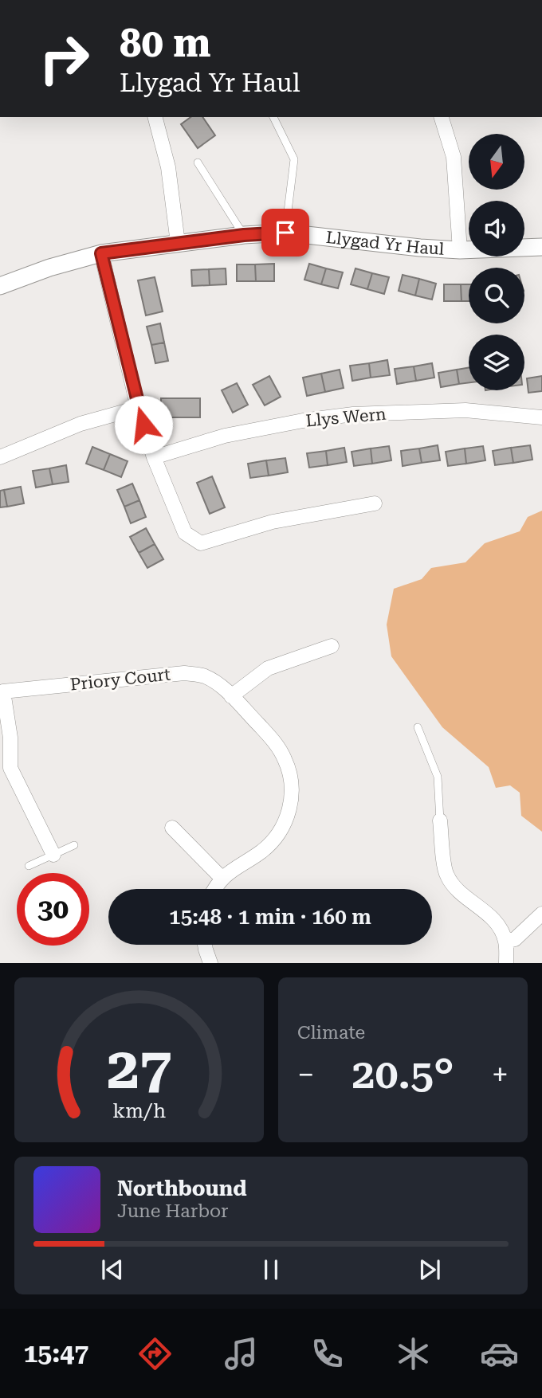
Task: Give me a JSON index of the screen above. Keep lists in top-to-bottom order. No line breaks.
{"streets":{"street":["Llygad Yr Haul","Llys Wern","Priory Court"]},"north":"bottom","page":{"turn":["80 m","Llygad Yr Haul"],"limit":"30","trip":"15:48 · 1 min · 160 m","tile":"Climate","heat":["−","20.5°","+"],"song":["Northbound","June Harbor"],"tabs":"15:47","gauge":["27","km/h"]}}
